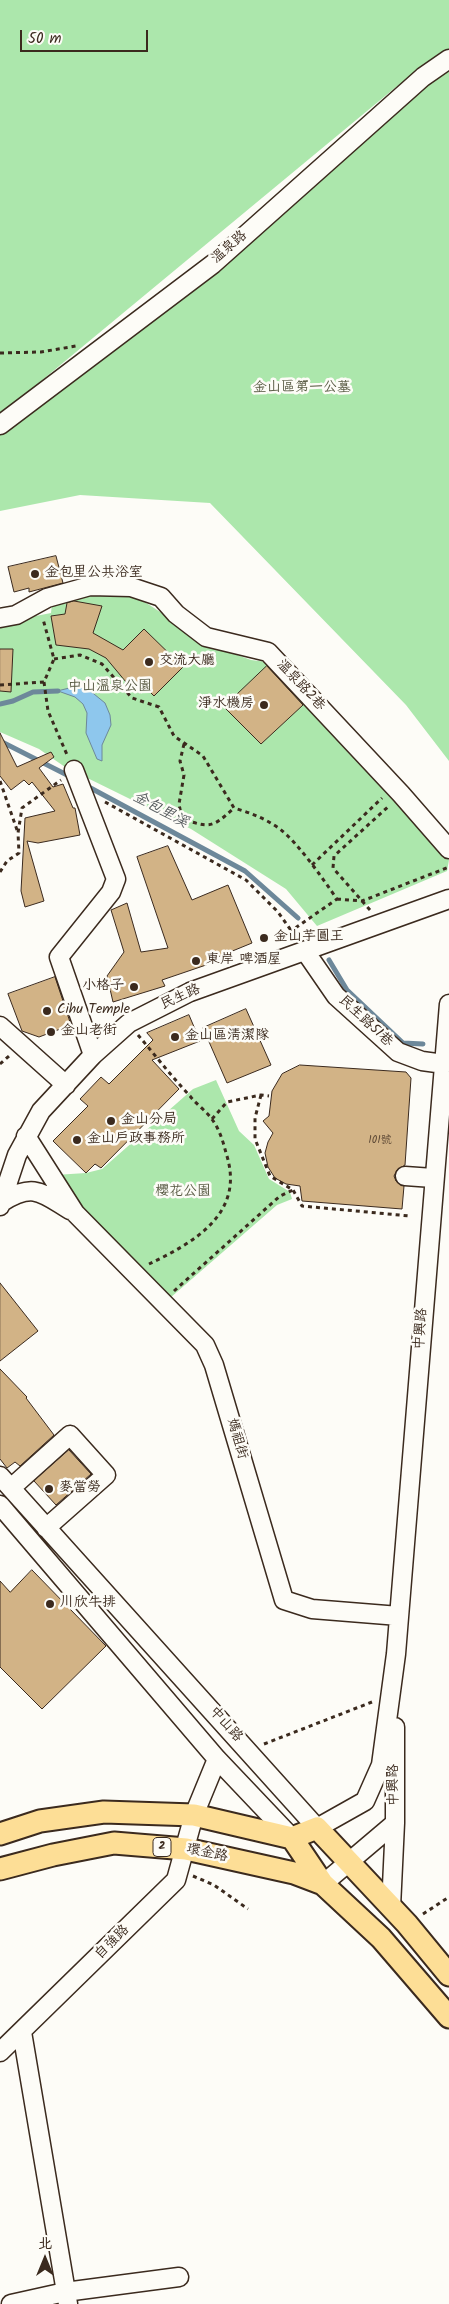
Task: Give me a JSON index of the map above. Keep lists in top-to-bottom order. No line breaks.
{"streets":{"main road":["中山路","2","環金路"],"street":["溫泉路","溫泉路2巷","民生路","民生路51巷","中興路","媽祖街","自強路"]},"crossings":[["民生路","民生路51巷"],["民生路","媽祖街"],["民生路51巷","中興路"],["中興路","媽祖街"],["中興路","中山路"],["中興路","2"],["中興路","環金路"],["中山路","自強路"],["2","環金路"],["環金路","自強路"]],"water":["金包里溪"],"parks":["金山區第一公墓","中山溫泉公園","櫻花公園"],"places":["金包里公共浴室","交流大廳","淨水機房","金山芋圓王","東岸 啤酒屋","小格子","Cihu Temple","金山老街","金山區清潔隊","金山分局","金山戶政事務所","麥當勞","川欣牛排"],"house_numbers":["101號"],"scale_bar":"50 m","north":"top"}
